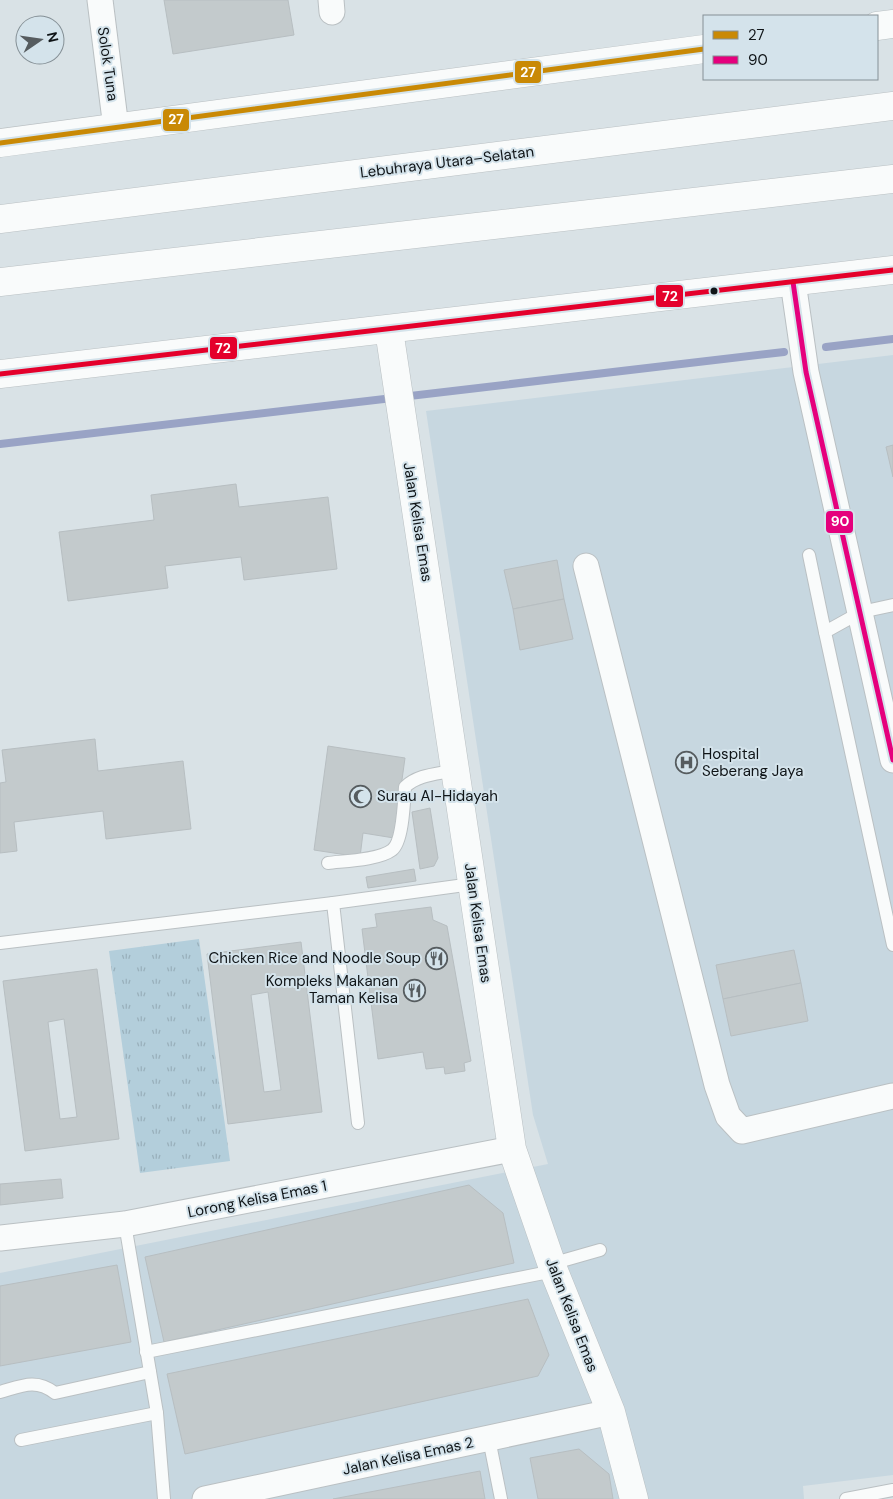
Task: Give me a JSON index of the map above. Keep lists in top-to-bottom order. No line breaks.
{"streets":{"main road":["Lebuhraya Utara–Selatan","Jalan Kelisa Emas"],"street":["Solok Tuna","Lorong Kelisa Emas 1","Jalan Kelisa Emas 2"]},"crossings":[["Jalan Kelisa Emas","Lorong Kelisa Emas 1"],["Jalan Kelisa Emas","Jalan Kelisa Emas 2"]],"places":{"hospital":["Hospital Seberang Jaya"],"mosque":["Surau Al-Hidayah"],"restaurant":["Chicken Rice and Noodle Soup","Kompleks Makanan Taman Kelisa"]},"lines":["transit line 27","transit line 72","transit line 90"],"legend":["27","90"],"north":"right"}
